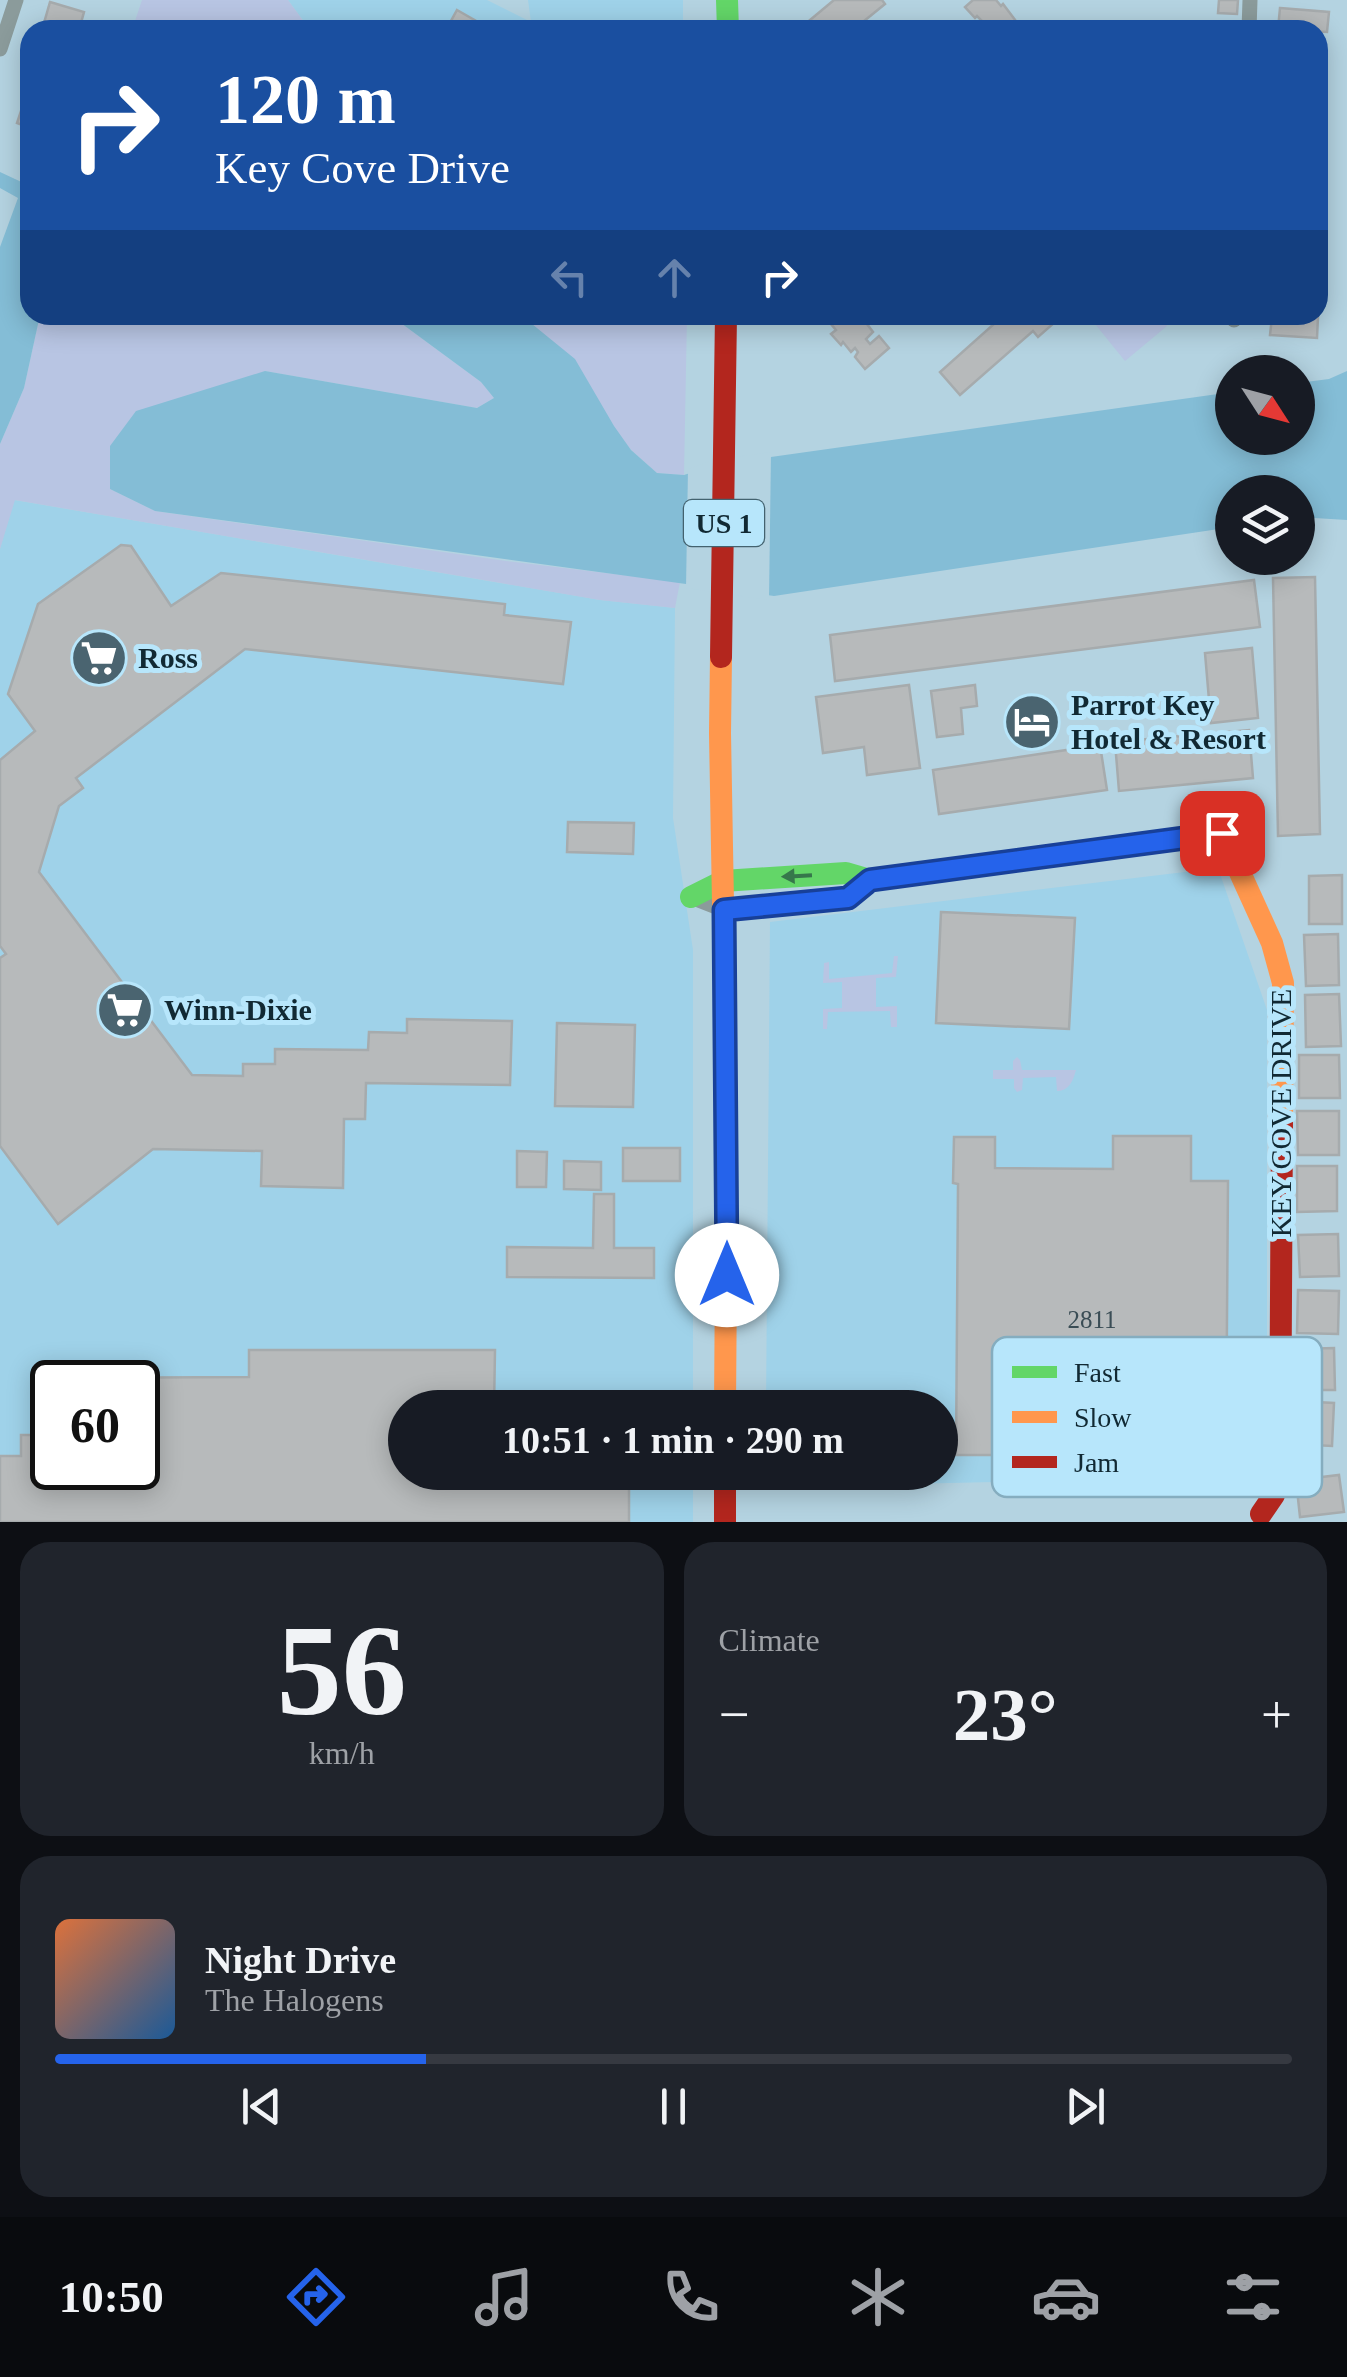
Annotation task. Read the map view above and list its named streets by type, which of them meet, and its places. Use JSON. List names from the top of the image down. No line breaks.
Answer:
{"streets":{"street":["US 1","KEY COVE DRIVE"]},"crossings":[["US 1","KEY COVE DRIVE"]],"places":{"supermarket":["Ross","Winn-Dixie"],"hotel":["Parrot Key Hotel & Resort"]},"house_numbers":["2811"],"legend":["Fast","Slow","Jam"],"north":"bottom right","page":{"turn":["120 m","Key Cove Drive"],"limit":"60","trip":"10:51 · 1 min · 290 m","tile":[["56","km/h"],"Climate"],"heat":["−","23°","+"],"song":["Night Drive","The Halogens"],"tabs":"10:50"}}
